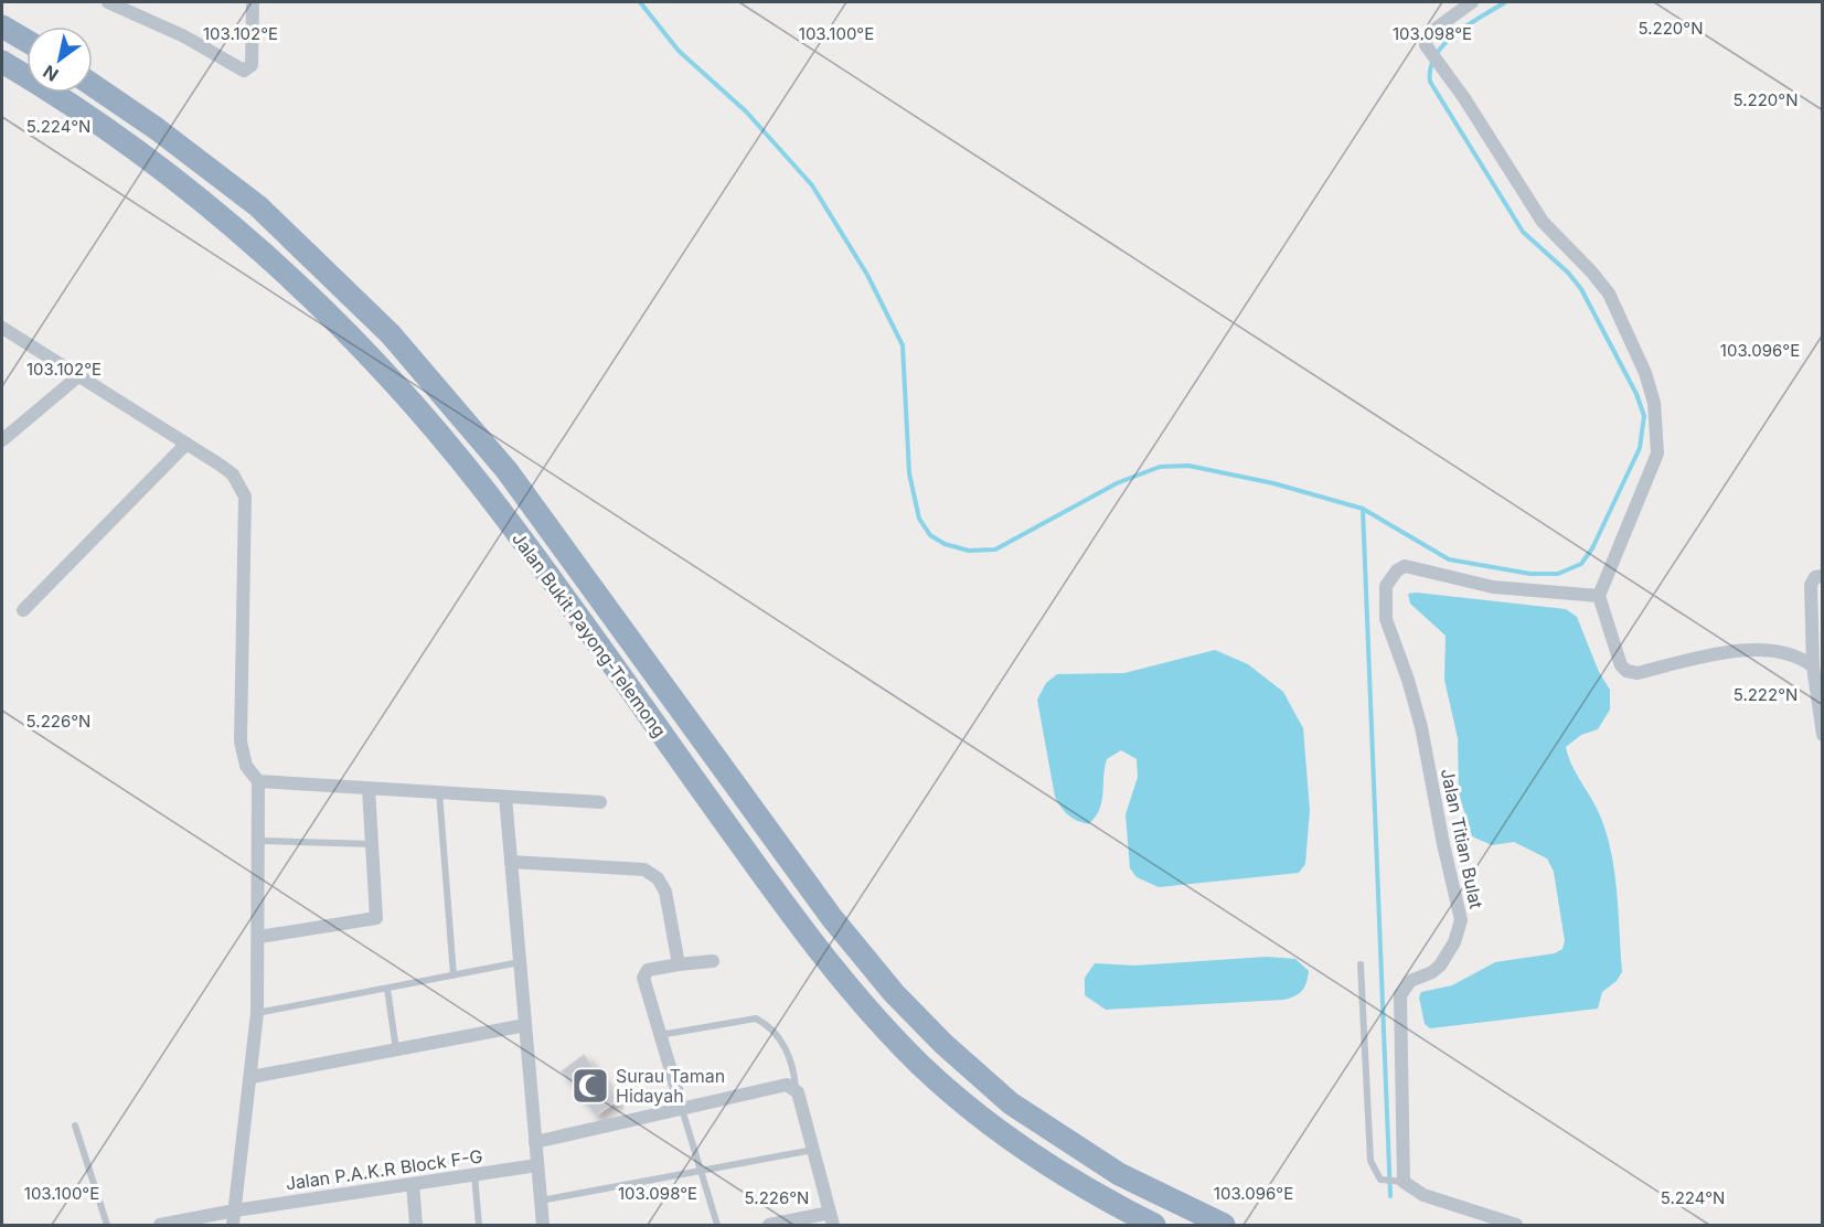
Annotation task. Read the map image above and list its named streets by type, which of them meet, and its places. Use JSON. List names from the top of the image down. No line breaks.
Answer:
{"streets":{"highway":["Jalan Bukit Payong-Telemong"],"street":["Jalan Titian Bulat","Jalan P.A.K.R Block F-G"]},"places":{"mosque":["Surau Taman Hidayah"]},"north":"bottom left","coordinates":["5.220°N","103.102°E","103.100°E","103.098°E","5.224°N","103.096°E","5.222°N","5.226°N"]}
